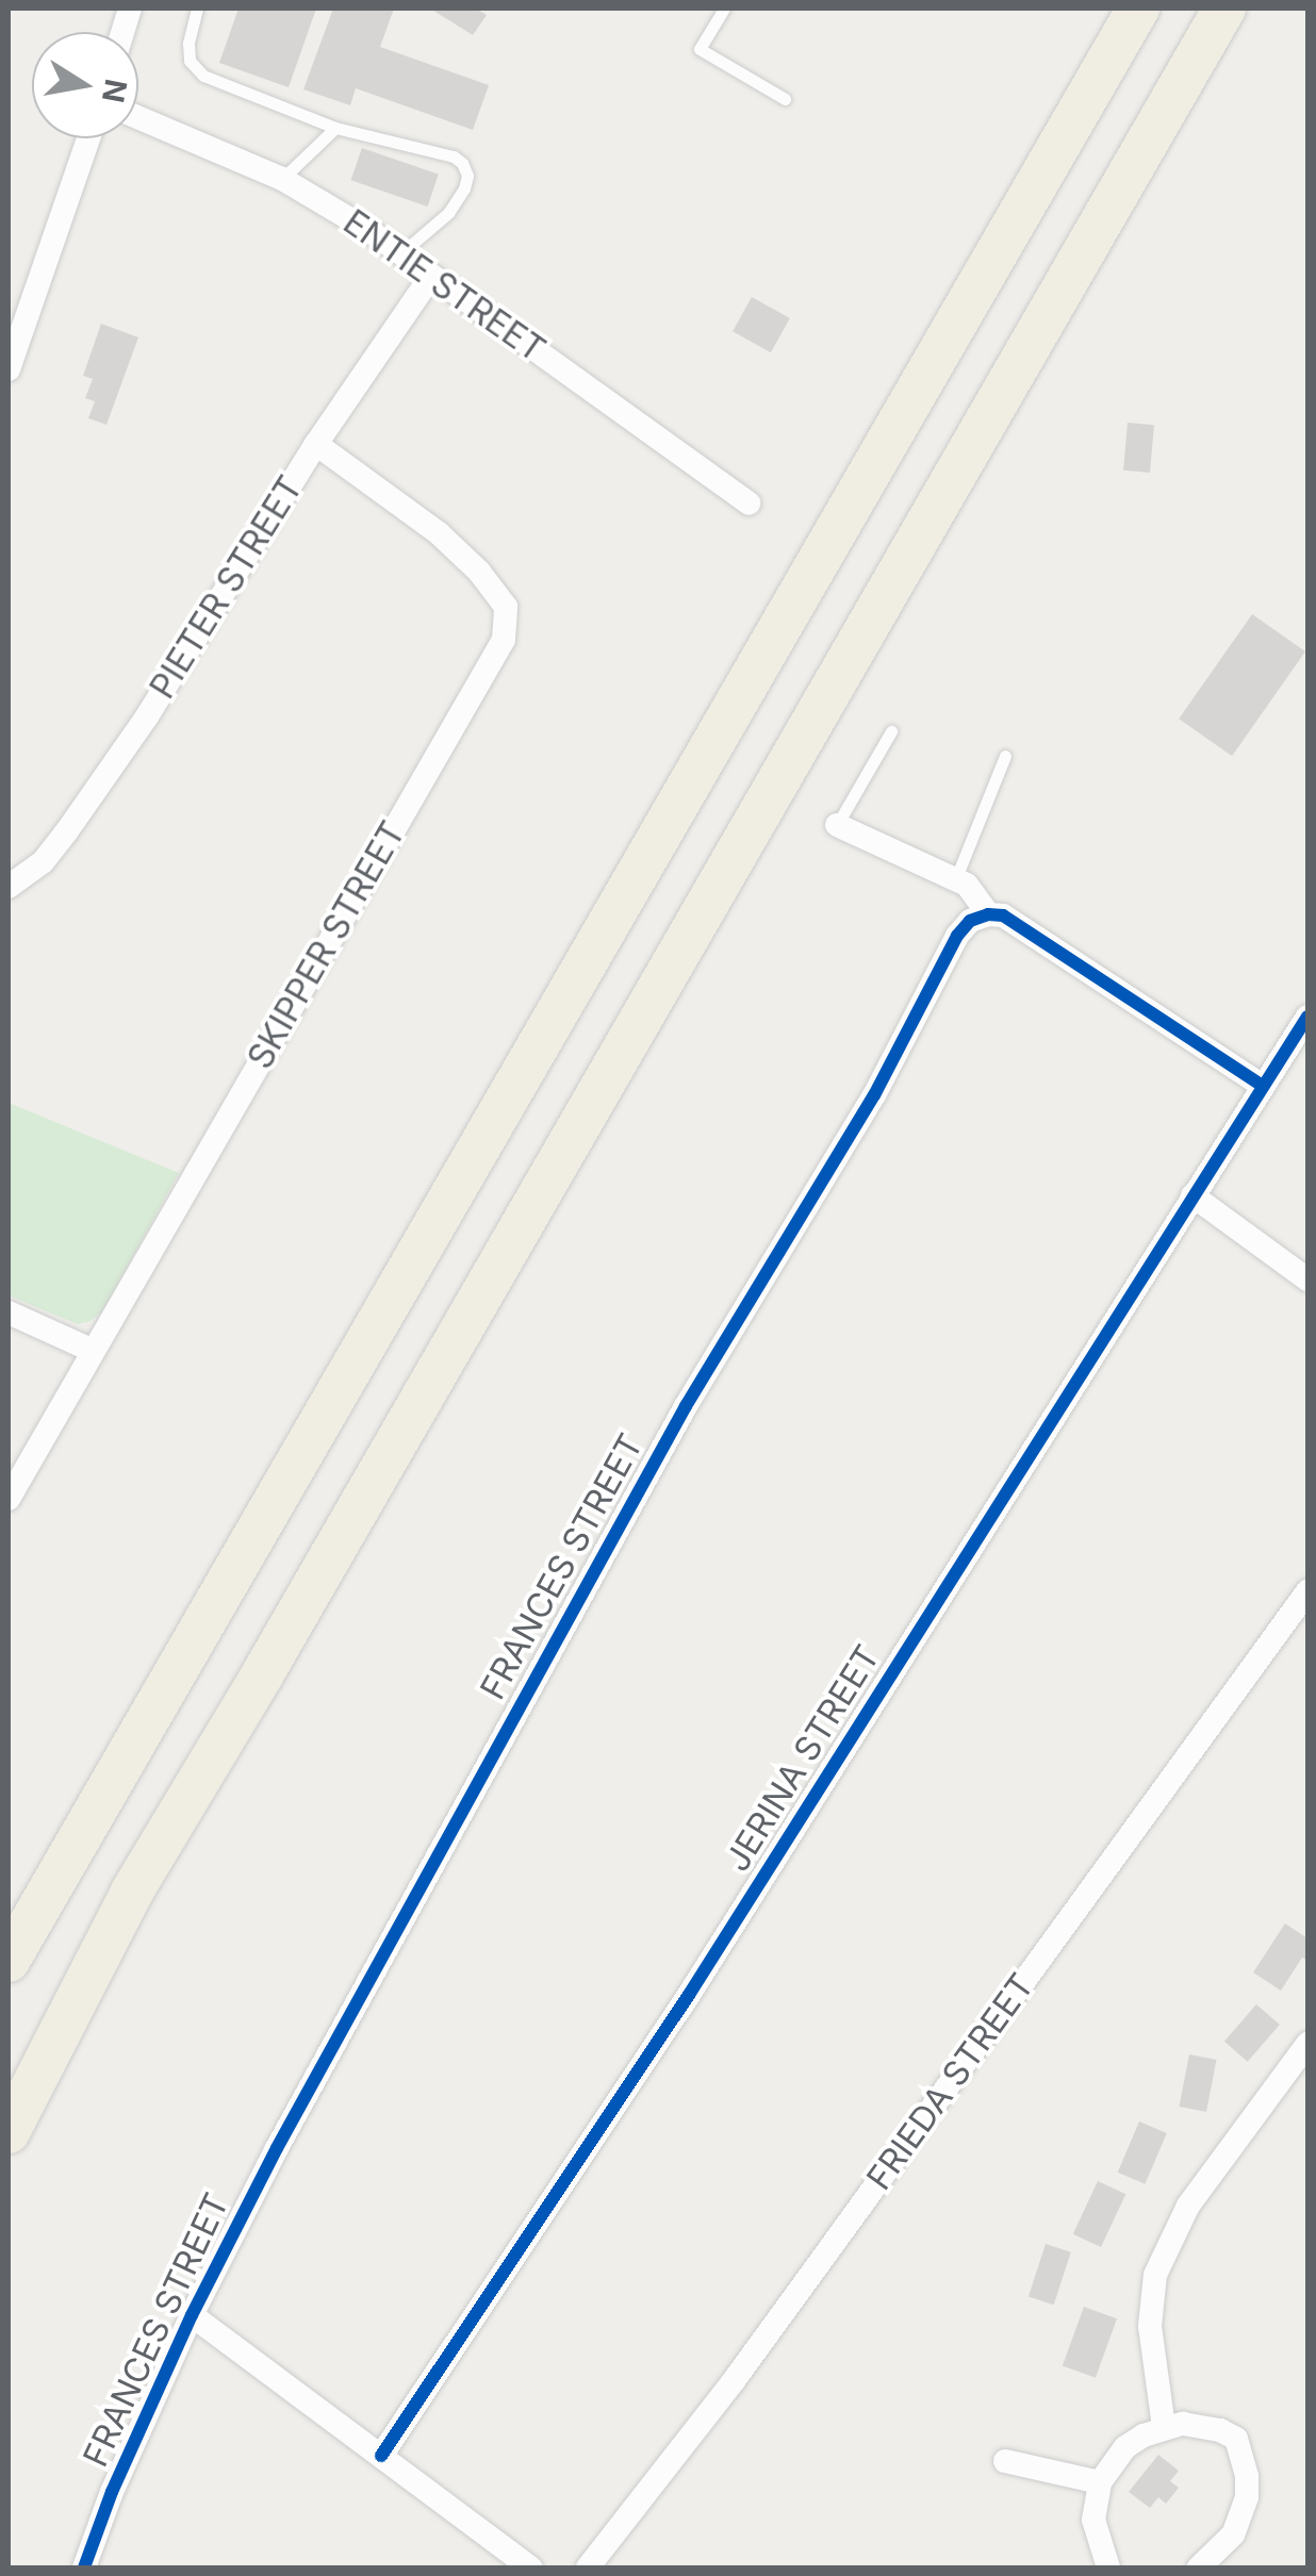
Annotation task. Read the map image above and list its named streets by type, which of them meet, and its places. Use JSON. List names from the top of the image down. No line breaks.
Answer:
{"streets":{"street":["ENTIE STREET","PIETER STREET","SKIPPER STREET","FRANCES STREET","JERINA STREET","FRIEDA STREET"]},"crossings":[["ENTIE STREET","PIETER STREET"],["PIETER STREET","SKIPPER STREET"]],"north":"right"}
